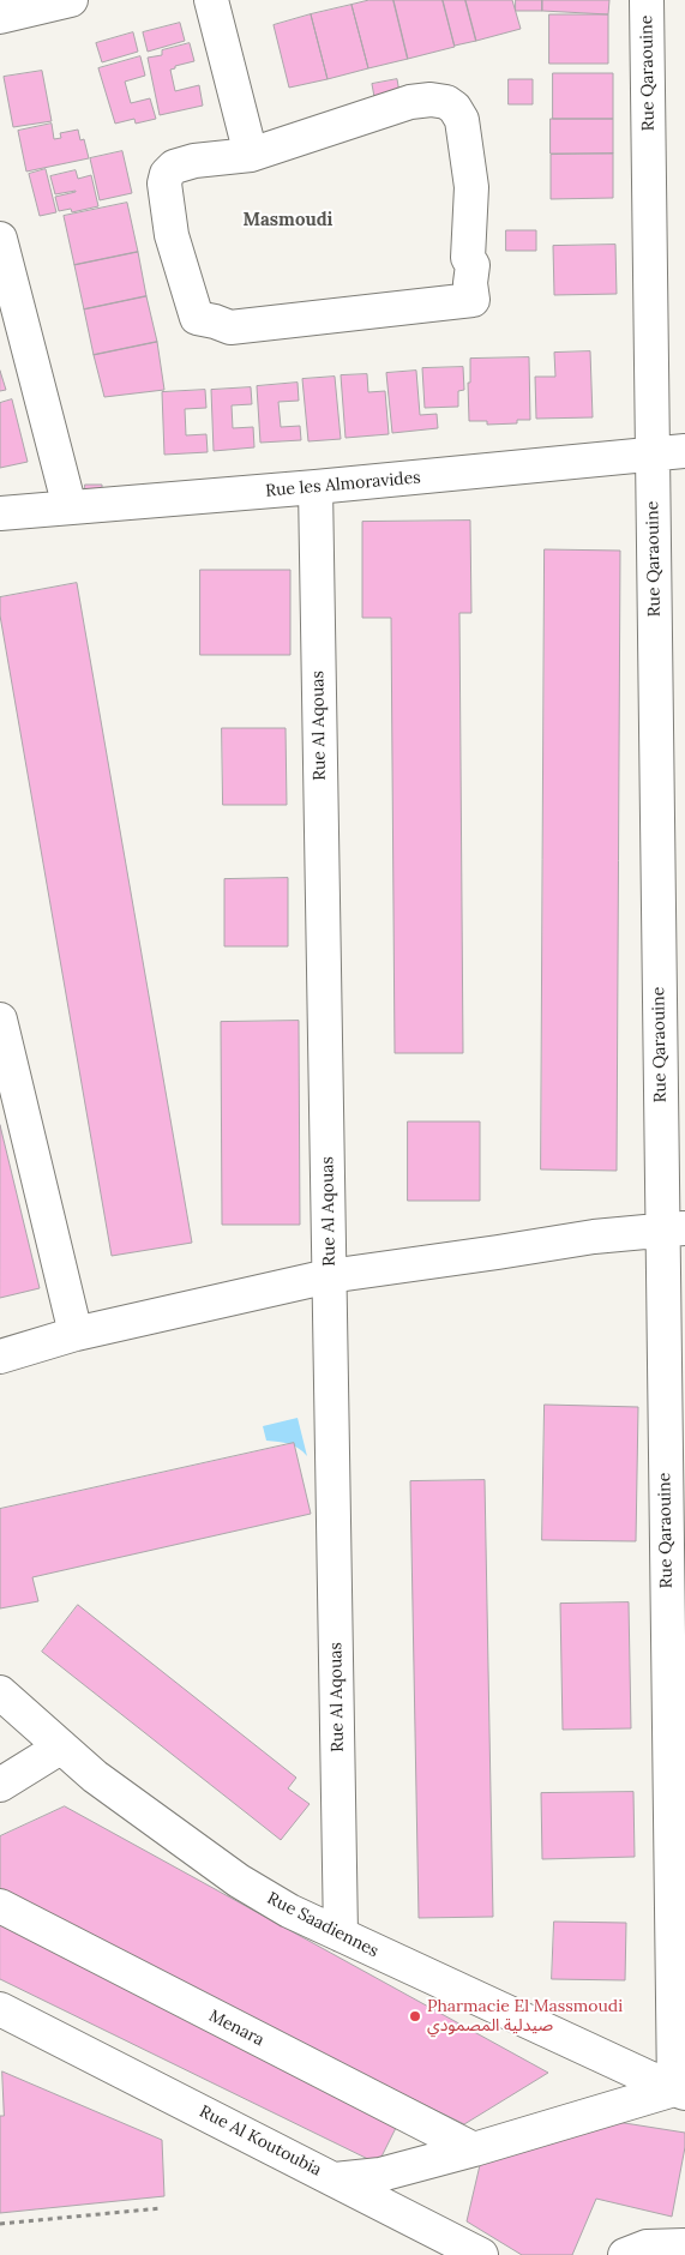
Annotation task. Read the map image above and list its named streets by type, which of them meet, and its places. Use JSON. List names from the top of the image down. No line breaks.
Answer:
{"streets":{"street":["Rue Qaraouine","Rue les Almoravides","Rue Al Aqouas","Rue Saadiennes","Menara","Rue Al Koutoubia"]},"crossings":[["Rue Qaraouine","Rue les Almoravides"],["Rue Qaraouine","Rue Saadiennes"],["Rue Qaraouine","Rue Al Koutoubia"],["Rue les Almoravides","Rue Al Aqouas"],["Rue Al Aqouas","Rue Saadiennes"],["Rue Saadiennes","Rue Al Koutoubia"],["Menara","Rue Al Koutoubia"]],"districts":["Masmoudi"],"places":["Pharmacie El Massmoudi صيدلية المصمودي"]}
